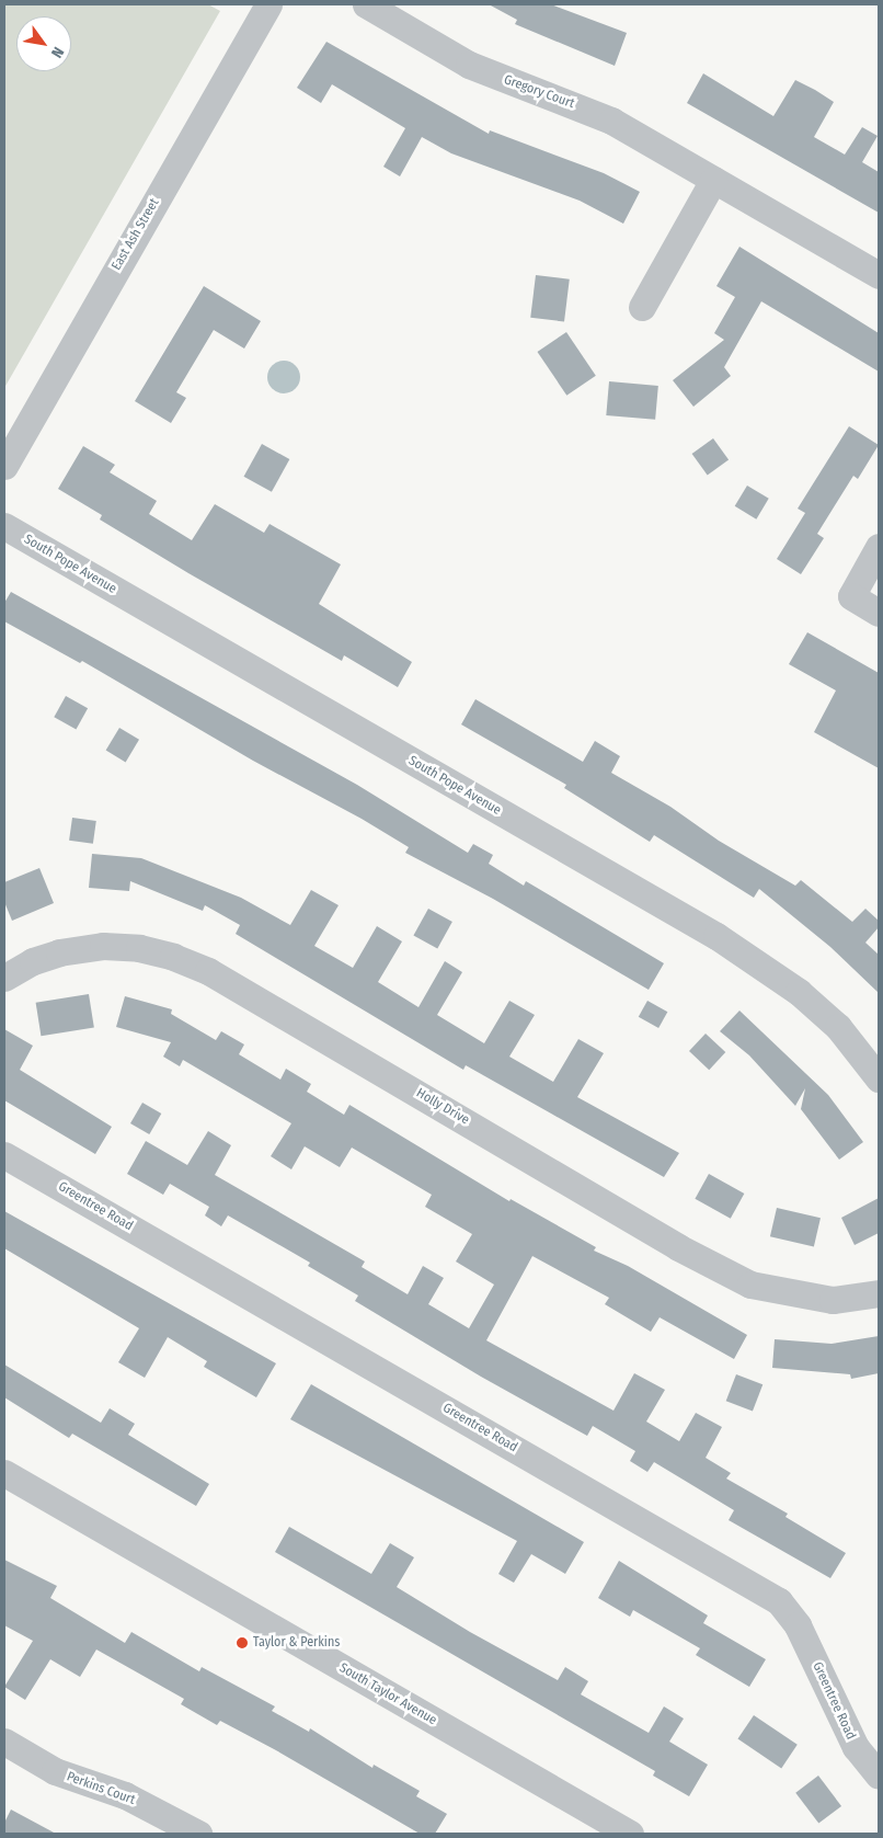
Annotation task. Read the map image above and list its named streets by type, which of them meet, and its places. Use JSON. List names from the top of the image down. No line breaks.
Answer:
{"streets":{"street":["Gregory Court","East Ash Street","South Pope Avenue","Holly Drive","Greentree Road","South Taylor Avenue","Perkins Court"]},"places":["Taylor & Perkins"],"north":"bottom right"}
